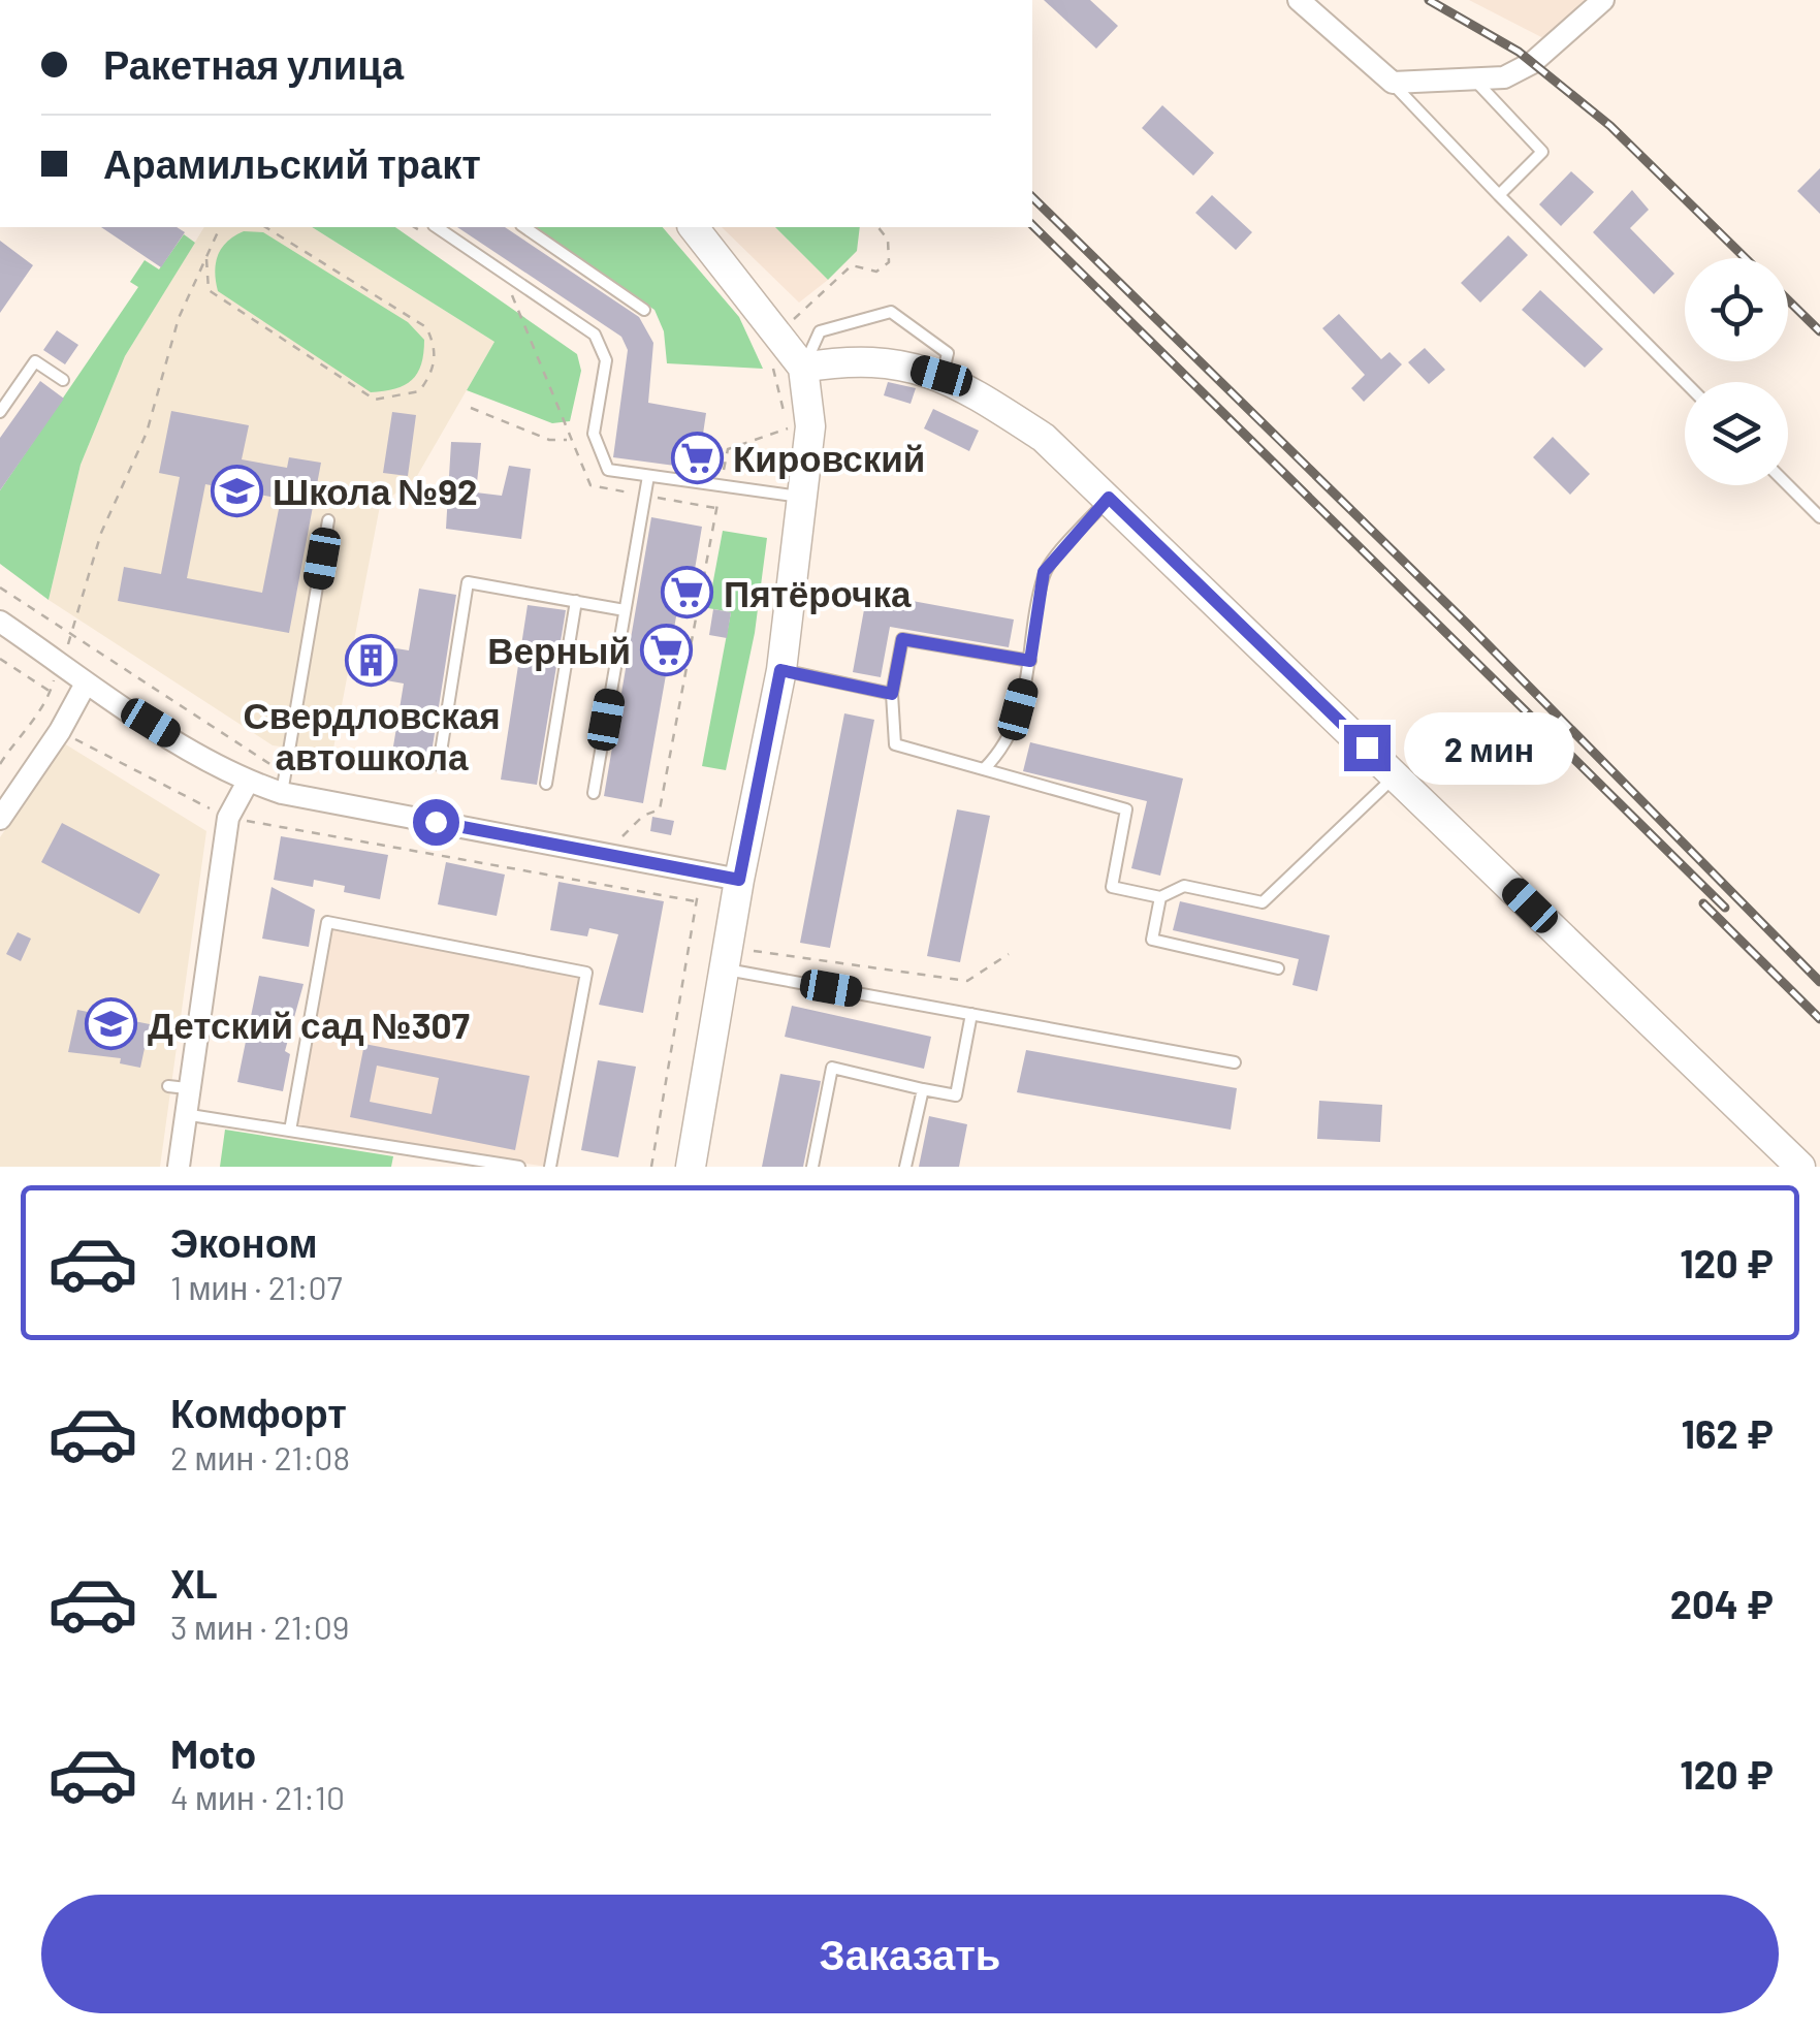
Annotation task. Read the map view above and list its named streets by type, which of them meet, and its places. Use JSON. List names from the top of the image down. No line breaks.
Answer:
{"places":{"supermarket":["Кировский","Пятёрочка","Верный"],"school or university":["Школа №92","Детский сад №307"],"building":["Свердловская автошкола"]},"page":{"banner":["Ракетная улица","Арамильский тракт"],"bubble":"2 мин","list":[{"name":"Эконом","note":"1 мин · 21:07","value":"120 ₽"},{"name":"Комфорт","note":"2 мин · 21:08","value":"162 ₽"},{"name":"XL","note":"3 мин · 21:09","value":"204 ₽"},{"name":"Moto","note":"4 мин · 21:10","value":"120 ₽"}],"buttons":"Заказать"}}
